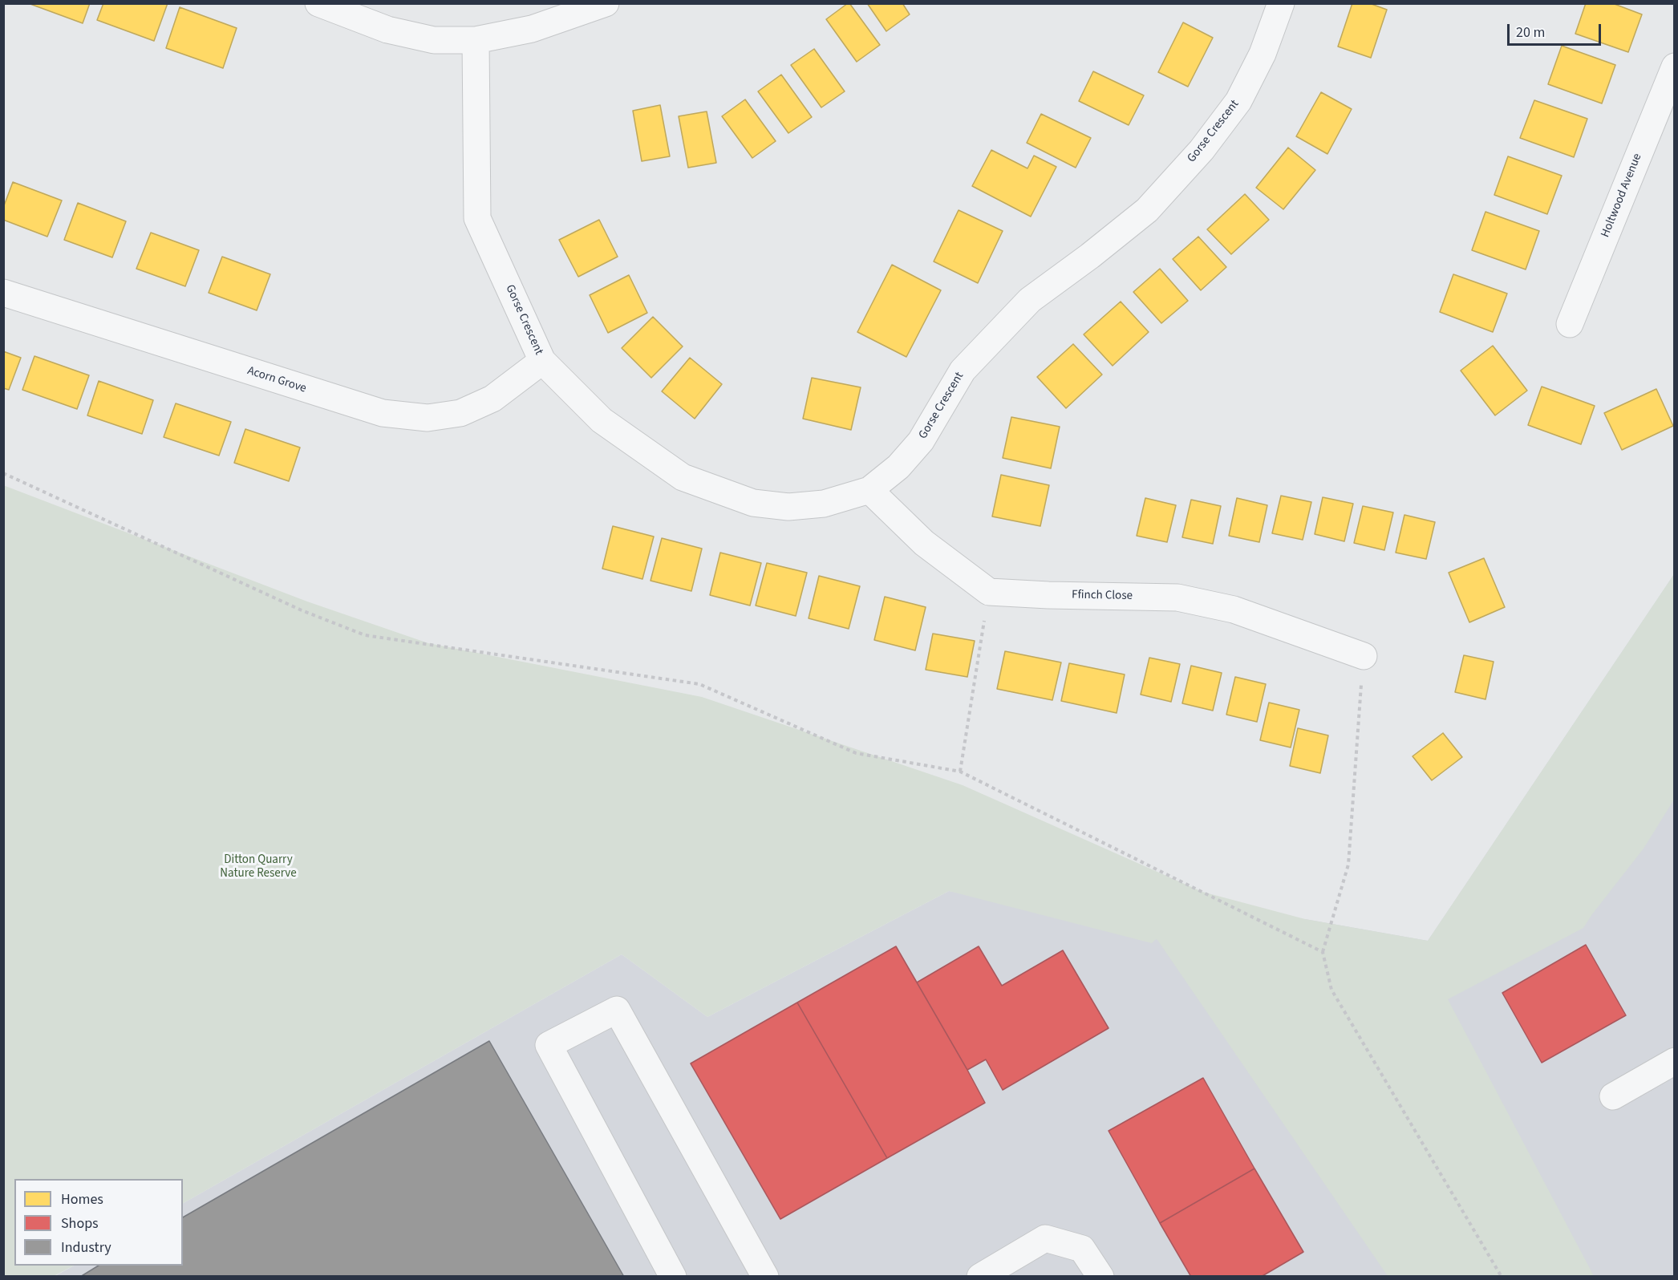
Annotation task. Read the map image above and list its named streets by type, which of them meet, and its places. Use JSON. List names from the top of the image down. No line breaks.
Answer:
{"streets":{"street":["Gorse Crescent","Holtwood Avenue","Acorn Grove","Ffinch Close"]},"crossings":[["Gorse Crescent","Acorn Grove"]],"parks":["Ditton Quarry Nature Reserve"],"legend":["Homes","Shops","Industry"],"scale_bar":"20 m"}
